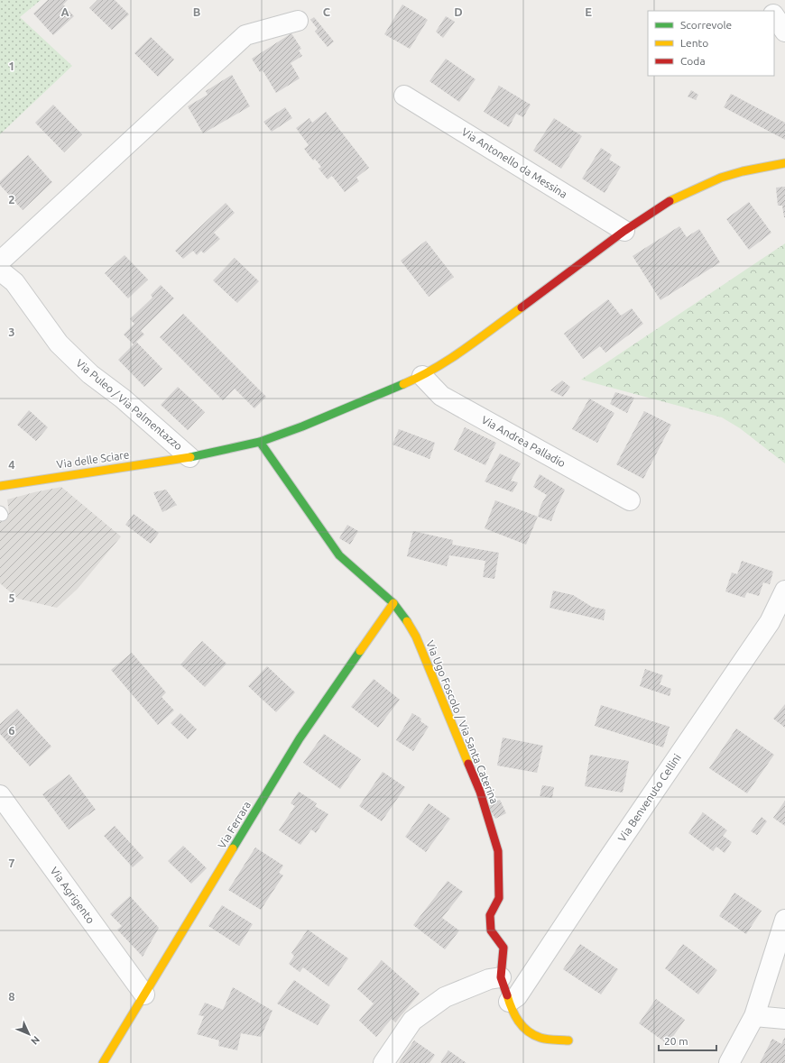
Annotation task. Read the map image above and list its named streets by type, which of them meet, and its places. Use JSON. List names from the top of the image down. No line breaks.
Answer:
{"streets":{"street":["Via Antonello da Messina","Via Puleo / Via Palmentazzo","Via Andrea Palladio","Via delle Sciare","Via Ugo Foscolo / Via Santa Caterina","Via Benvenuto Cellini","Via Ferrara","Via Agrigento"]},"crossings":[["Via Antonello da Messina","Via delle Sciare"],["Via Puleo / Via Palmentazzo","Via delle Sciare"],["Via Andrea Palladio","Via delle Sciare"],["Via delle Sciare","Via Ugo Foscolo / Via Santa Caterina"],["Via Ugo Foscolo / Via Santa Caterina","Via Benvenuto Cellini"],["Via Ugo Foscolo / Via Santa Caterina","Via Ferrara"],["Via Ferrara","Via Agrigento"]],"legend":["Scorrevole","Lento","Coda"],"scale_bar":"20 m","north":"bottom right","grid":{"columns":["A","B","C","D","E"],"rows":["1","2","3","4","5","6","7","8"]}}
